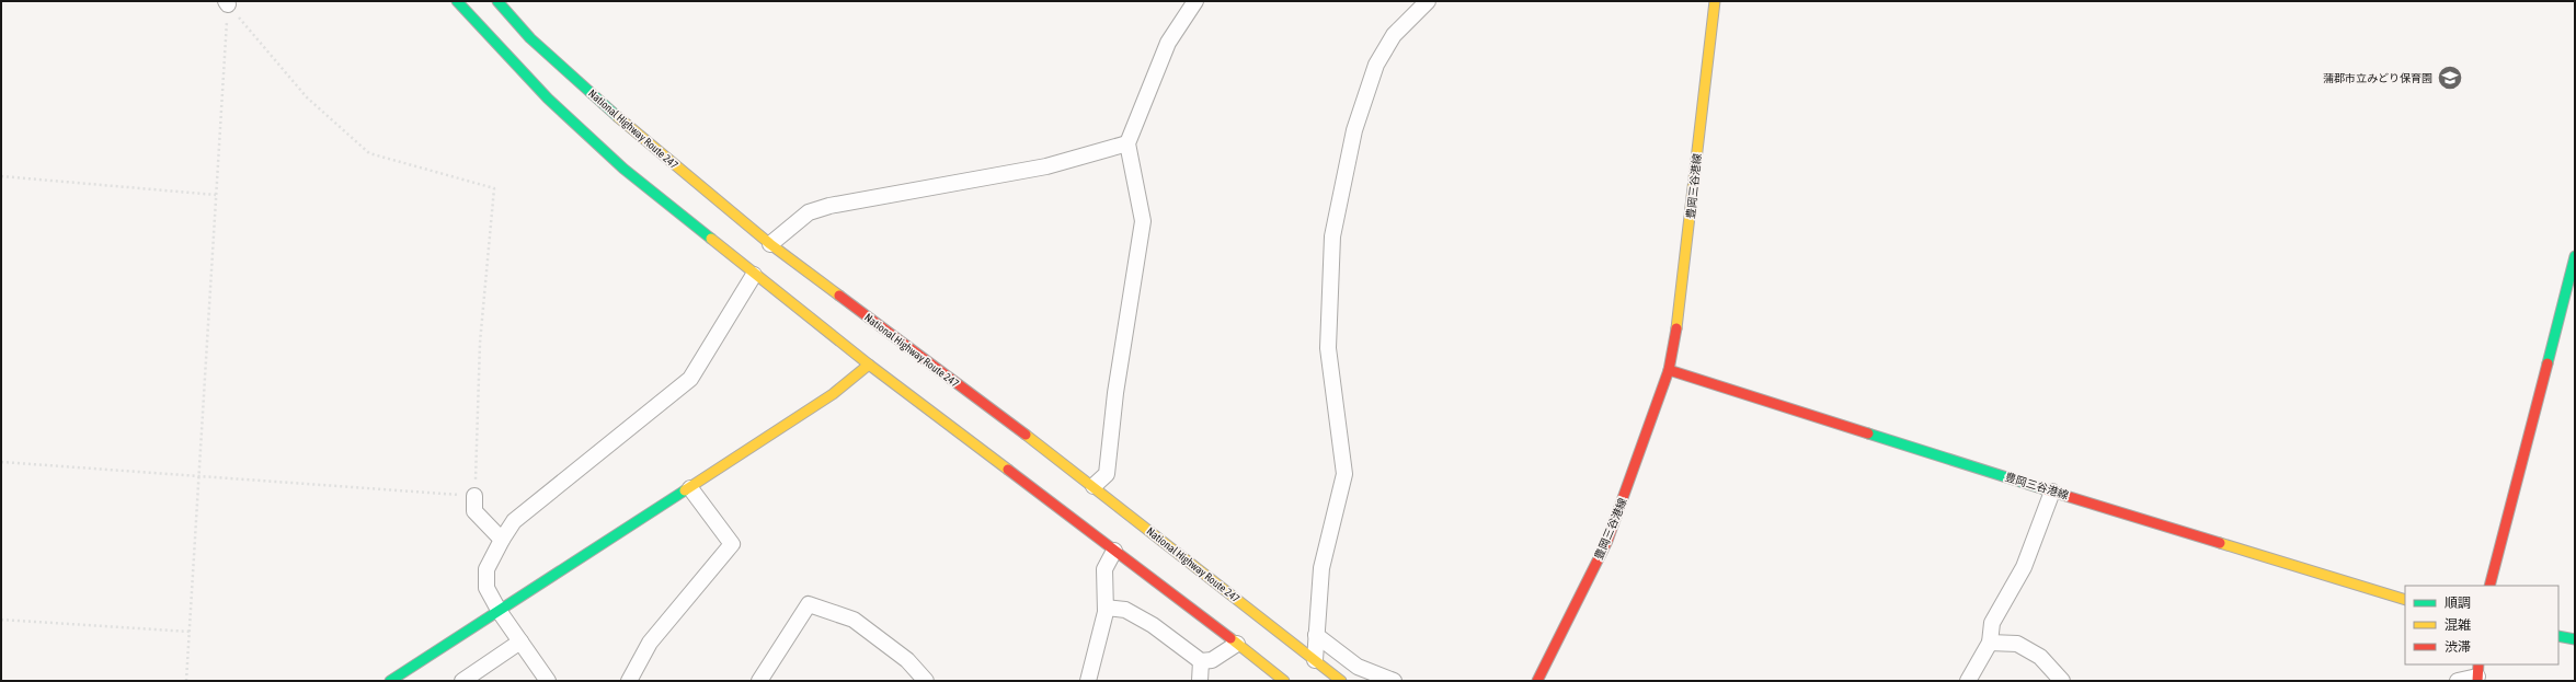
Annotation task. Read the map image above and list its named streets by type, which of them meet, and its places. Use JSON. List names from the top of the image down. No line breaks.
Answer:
{"streets":{"main road":["National Highway Route 247","豊岡三谷港線"]},"places":{"school or university":["蒲郡市立みどり保育園"]},"legend":["順調","混雑","渋滞"]}
